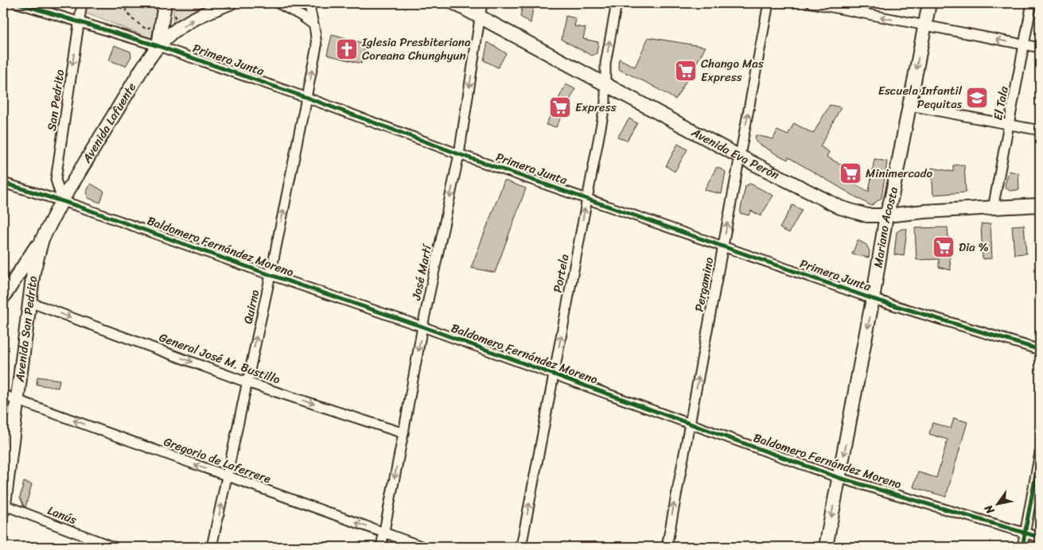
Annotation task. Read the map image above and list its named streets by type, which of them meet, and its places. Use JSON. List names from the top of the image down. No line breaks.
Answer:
{"streets":{"main road":["Avenida Lafuente","Avenida Eva Perón","Mariano Acosta","Avenida San Pedrito"],"street":["Primera Junta","San Pedrito","El Tala","Baldomero Fernández Moreno","José Martí","Portela","Pergamino","Quirno","General José M. Bustillo","Gregorio de Laferrere","Lanús"]},"crossings":[["Primera Junta","San Pedrito"],["Primera Junta","Avenida Lafuente"],["Primera Junta","Mariano Acosta"],["Primera Junta","José Martí"],["Primera Junta","Portela"],["Primera Junta","Pergamino"],["Primera Junta","Quirno"],["San Pedrito","Avenida Lafuente"],["San Pedrito","Baldomero Fernández Moreno"],["San Pedrito","Avenida San Pedrito"],["El Tala","Avenida Eva Perón"],["Avenida Lafuente","Baldomero Fernández Moreno"],["Avenida Lafuente","Avenida San Pedrito"],["Avenida Eva Perón","Mariano Acosta"],["Avenida Eva Perón","José Martí"],["Avenida Eva Perón","Portela"],["Avenida Eva Perón","Pergamino"],["Mariano Acosta","Baldomero Fernández Moreno"],["Baldomero Fernández Moreno","José Martí"],["Baldomero Fernández Moreno","Portela"],["Baldomero Fernández Moreno","Pergamino"],["Baldomero Fernández Moreno","Quirno"],["Baldomero Fernández Moreno","Avenida San Pedrito"],["José Martí","General José M. Bustillo"],["José Martí","Gregorio de Laferrere"],["Quirno","General José M. Bustillo"],["Quirno","Gregorio de Laferrere"],["Avenida San Pedrito","General José M. Bustillo"],["Avenida San Pedrito","Gregorio de Laferrere"],["Avenida San Pedrito","Lanús"]],"one_way":["San Pedrito","Mariano Acosta","José Martí","Portela","Pergamino","Quirno","General José M. Bustillo","Gregorio de Laferrere"],"places":{"church":["Iglesia Presbiteriana Coreana Chunghyun"],"supermarket":["Chango Mas Express","Express","Minimercado","Dia %"],"school or university":["Escuela Infantil Pequitas"]},"north":"bottom left"}
